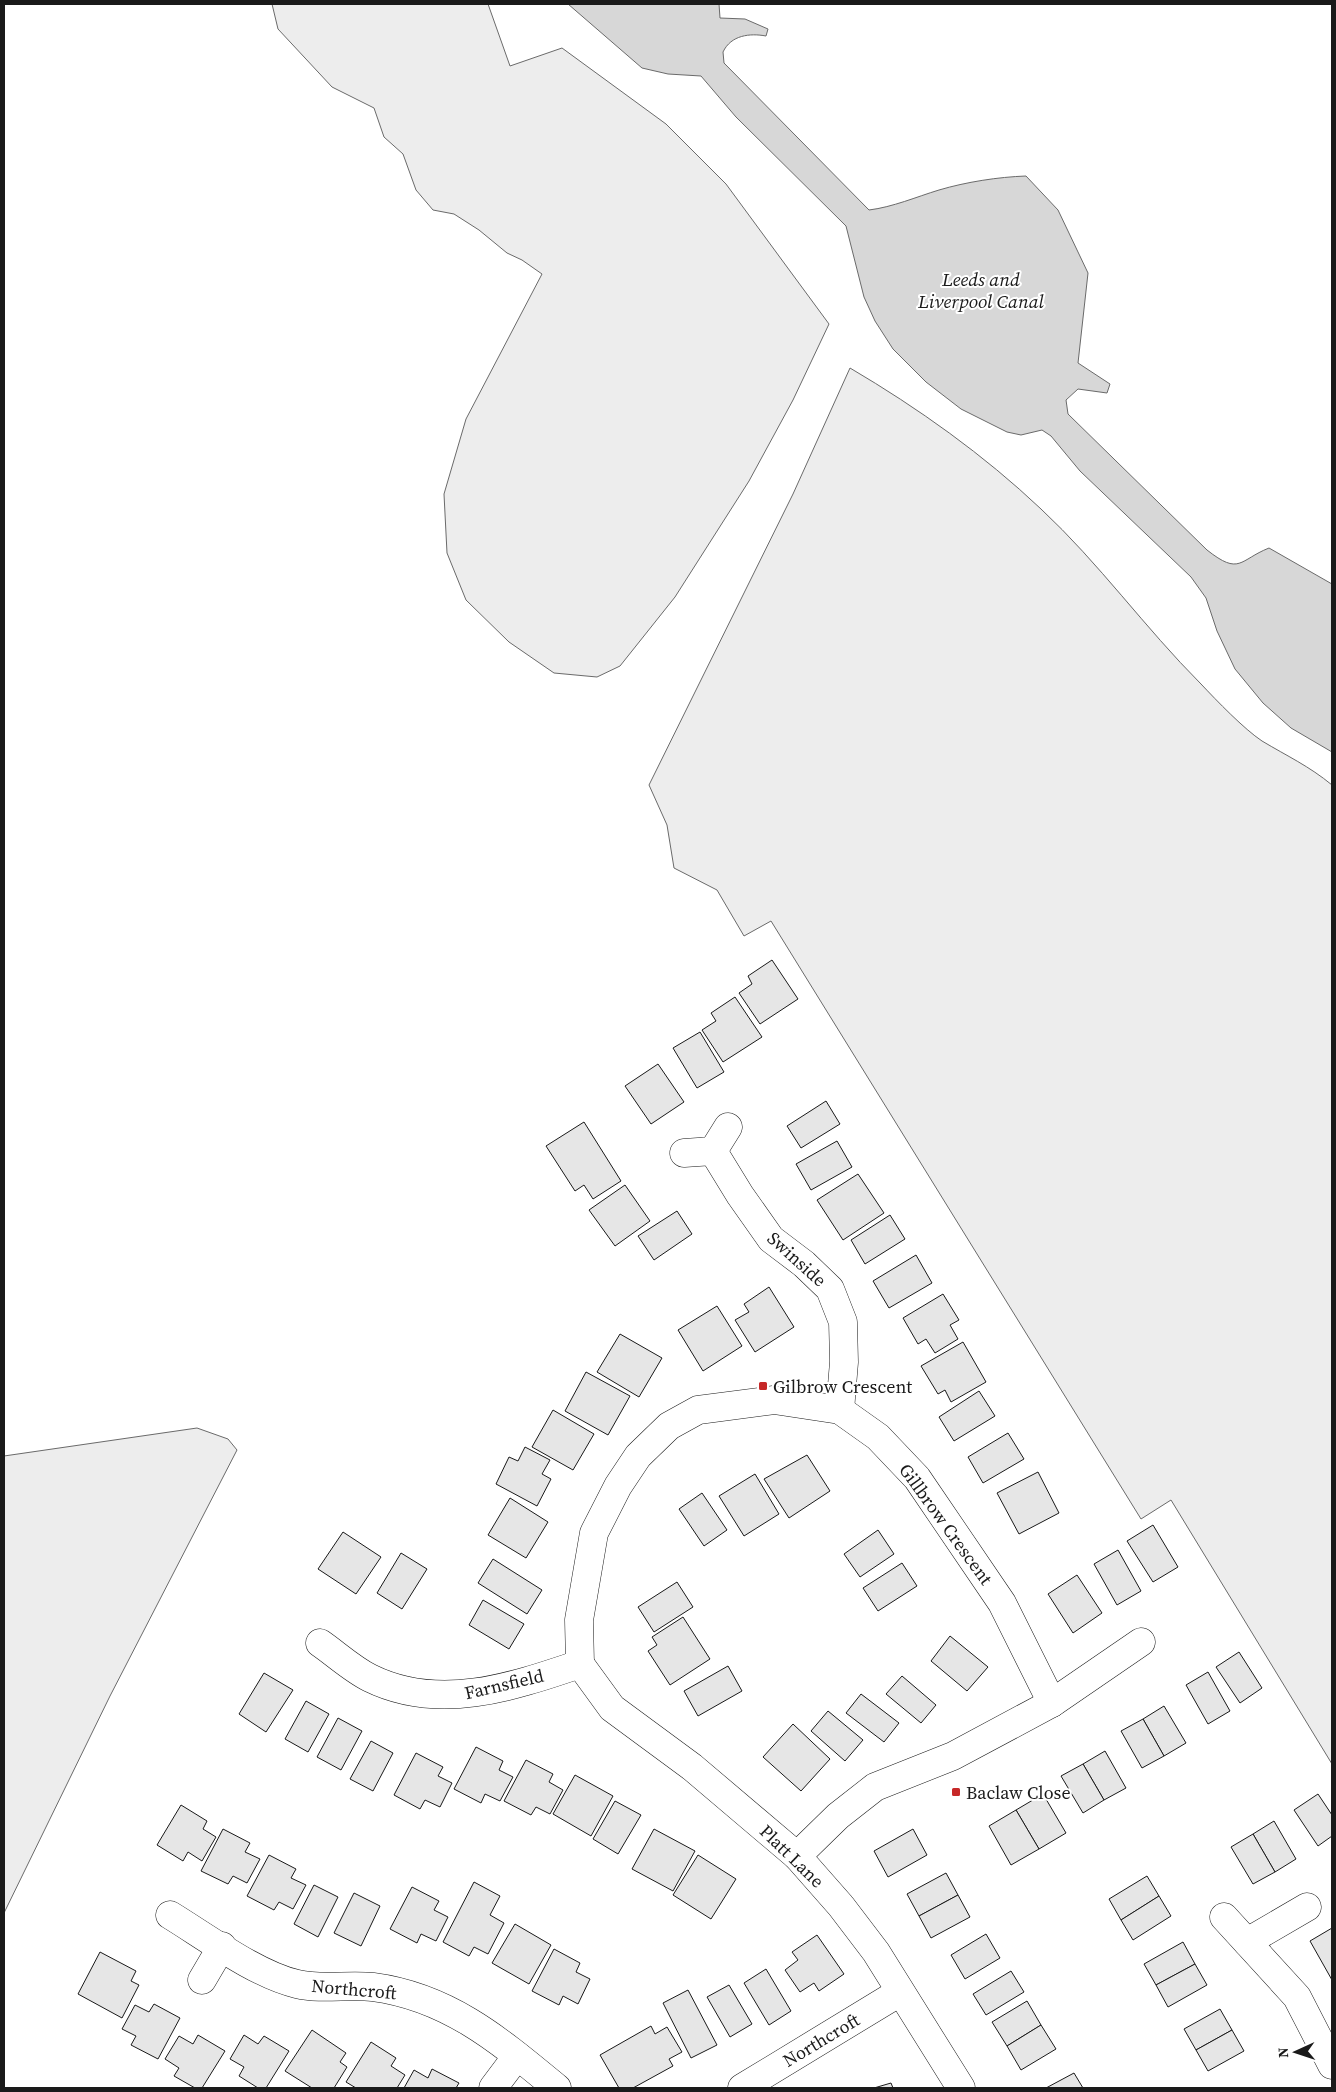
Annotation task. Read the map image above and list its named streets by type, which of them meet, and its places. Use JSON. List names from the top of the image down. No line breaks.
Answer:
{"streets":{"street":["Swinside","Gillbrow Crescent","Farnsfield","Platt Lane","Northcroft"]},"crossings":[["Swinside","Gillbrow Crescent"],["Gillbrow Crescent","Farnsfield"],["Gillbrow Crescent","Platt Lane"],["Farnsfield","Platt Lane"],["Platt Lane","Northcroft"]],"water":["Leeds and Liverpool Canal"],"places":{"transit":["Gilbrow Crescent","Baclaw Close"]},"north":"left"}
